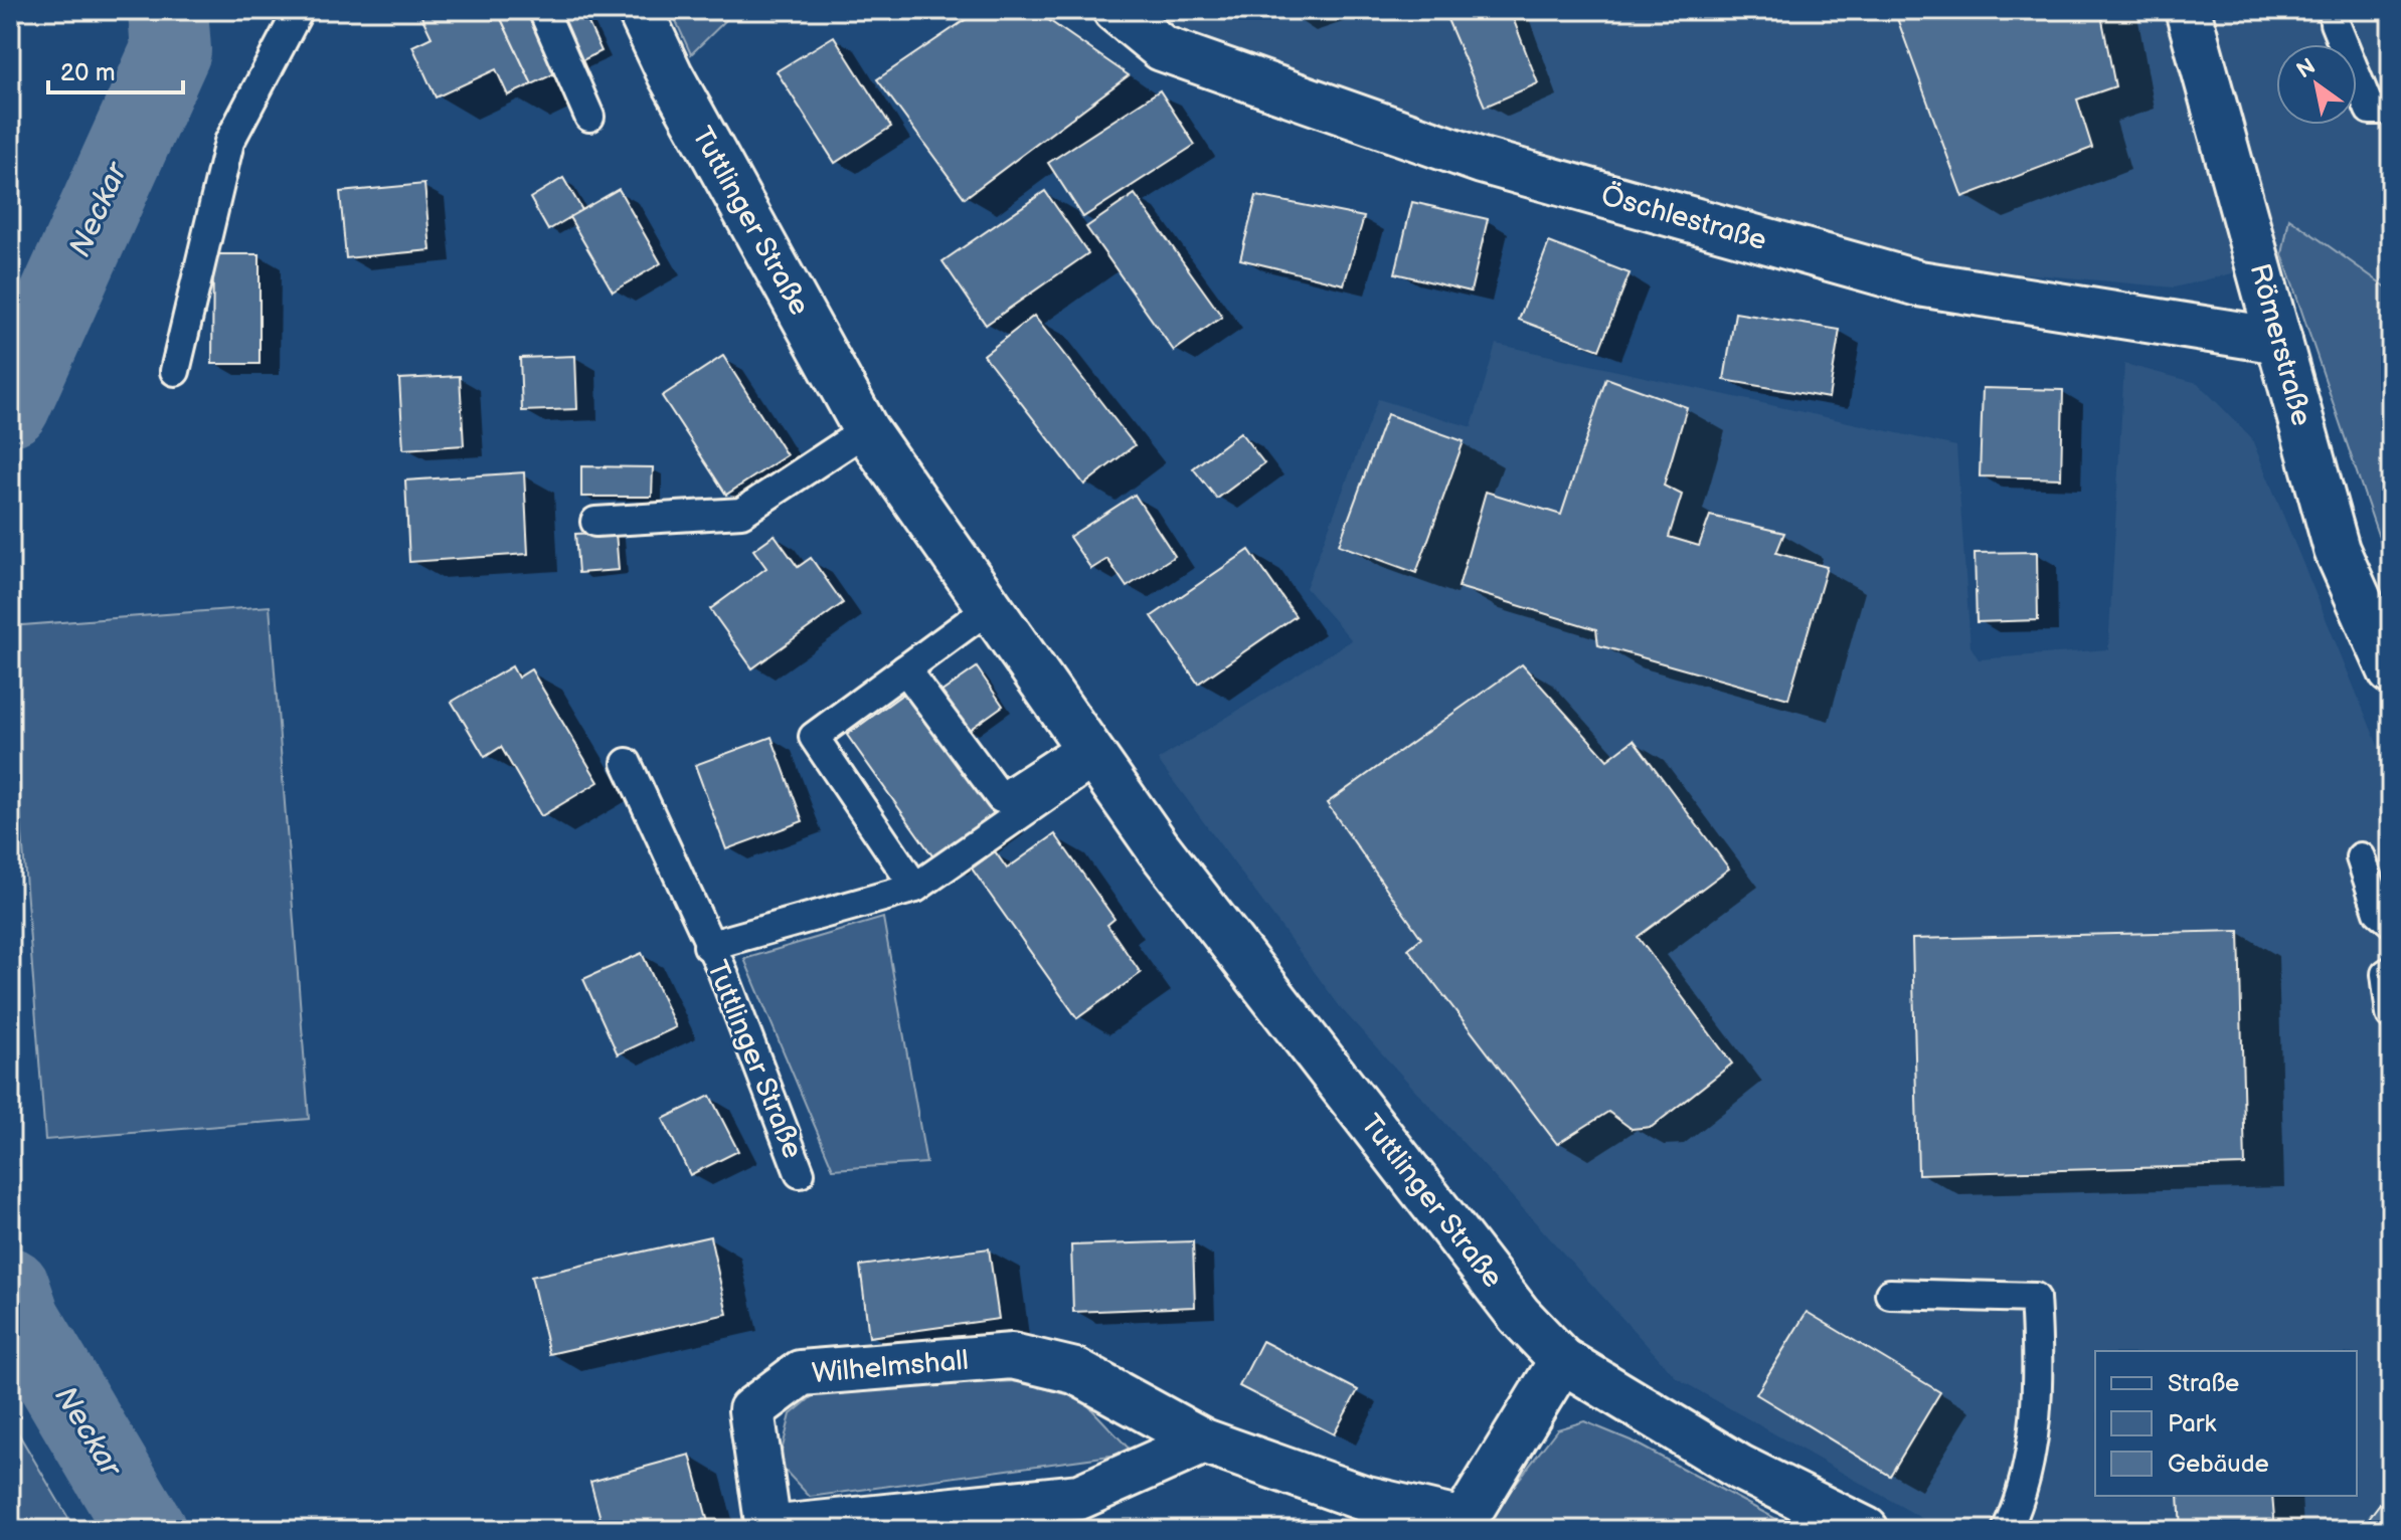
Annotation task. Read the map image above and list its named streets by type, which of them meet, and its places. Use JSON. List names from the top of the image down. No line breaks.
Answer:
{"streets":{"street":["Öschlestraße","Tuttlinger Straße","Römerstraße","Wilhelmshall"]},"crossings":[["Öschlestraße","Römerstraße"],["Tuttlinger Straße","Wilhelmshall"]],"water":["Neckar"],"legend":["Straße","Park","Gebäude"],"scale_bar":"20 m","north":"top left"}
